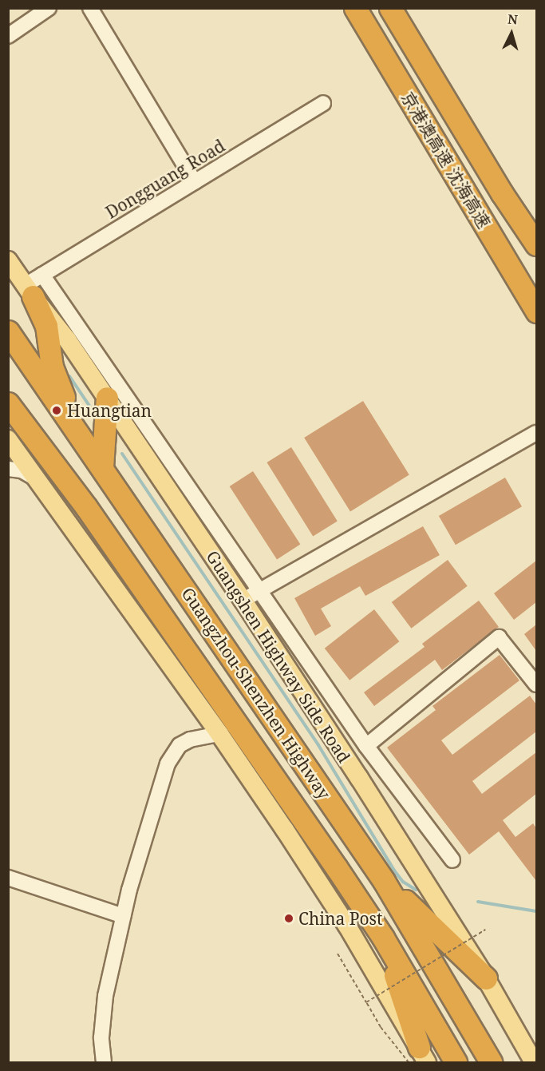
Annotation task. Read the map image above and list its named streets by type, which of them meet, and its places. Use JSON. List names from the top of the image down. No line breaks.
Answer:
{"streets":{"highway":["京港澳高速 沈海高速","Guangzhou-Shenzhen Highway"],"main road":["Guangshen Highway Side Road"],"street":["Dongguang Road"]},"crossings":[["Dongguang Road","Guangshen Highway Side Road"]],"places":["Huangtian","China Post"],"north":"top"}
